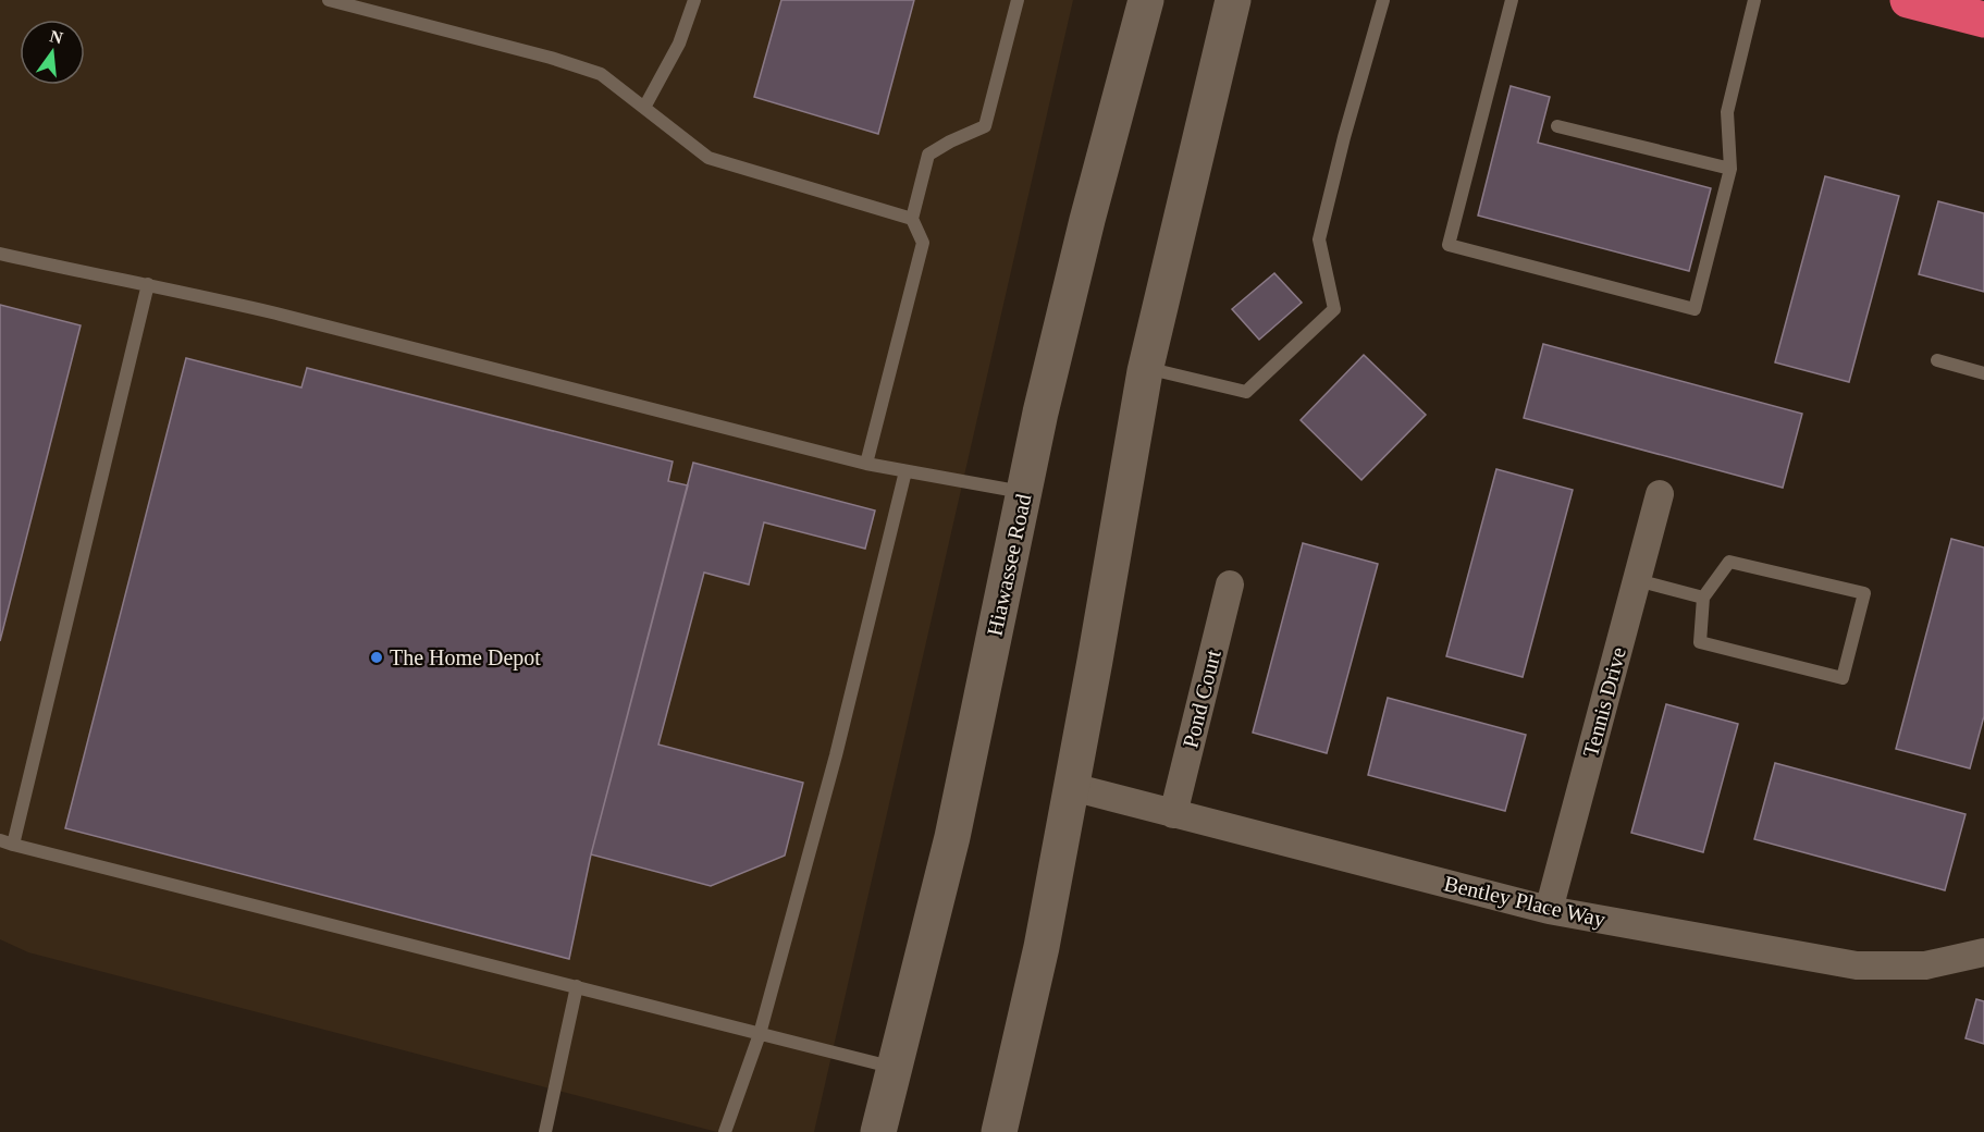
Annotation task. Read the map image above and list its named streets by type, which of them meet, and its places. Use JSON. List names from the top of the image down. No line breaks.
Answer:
{"streets":{"main road":["Hiawassee Road"],"street":["Pond Court","Tennis Drive","Bentley Place Way"]},"crossings":[["Pond Court","Bentley Place Way"],["Tennis Drive","Bentley Place Way"]],"places":["The Home Depot"],"north":"top"}
